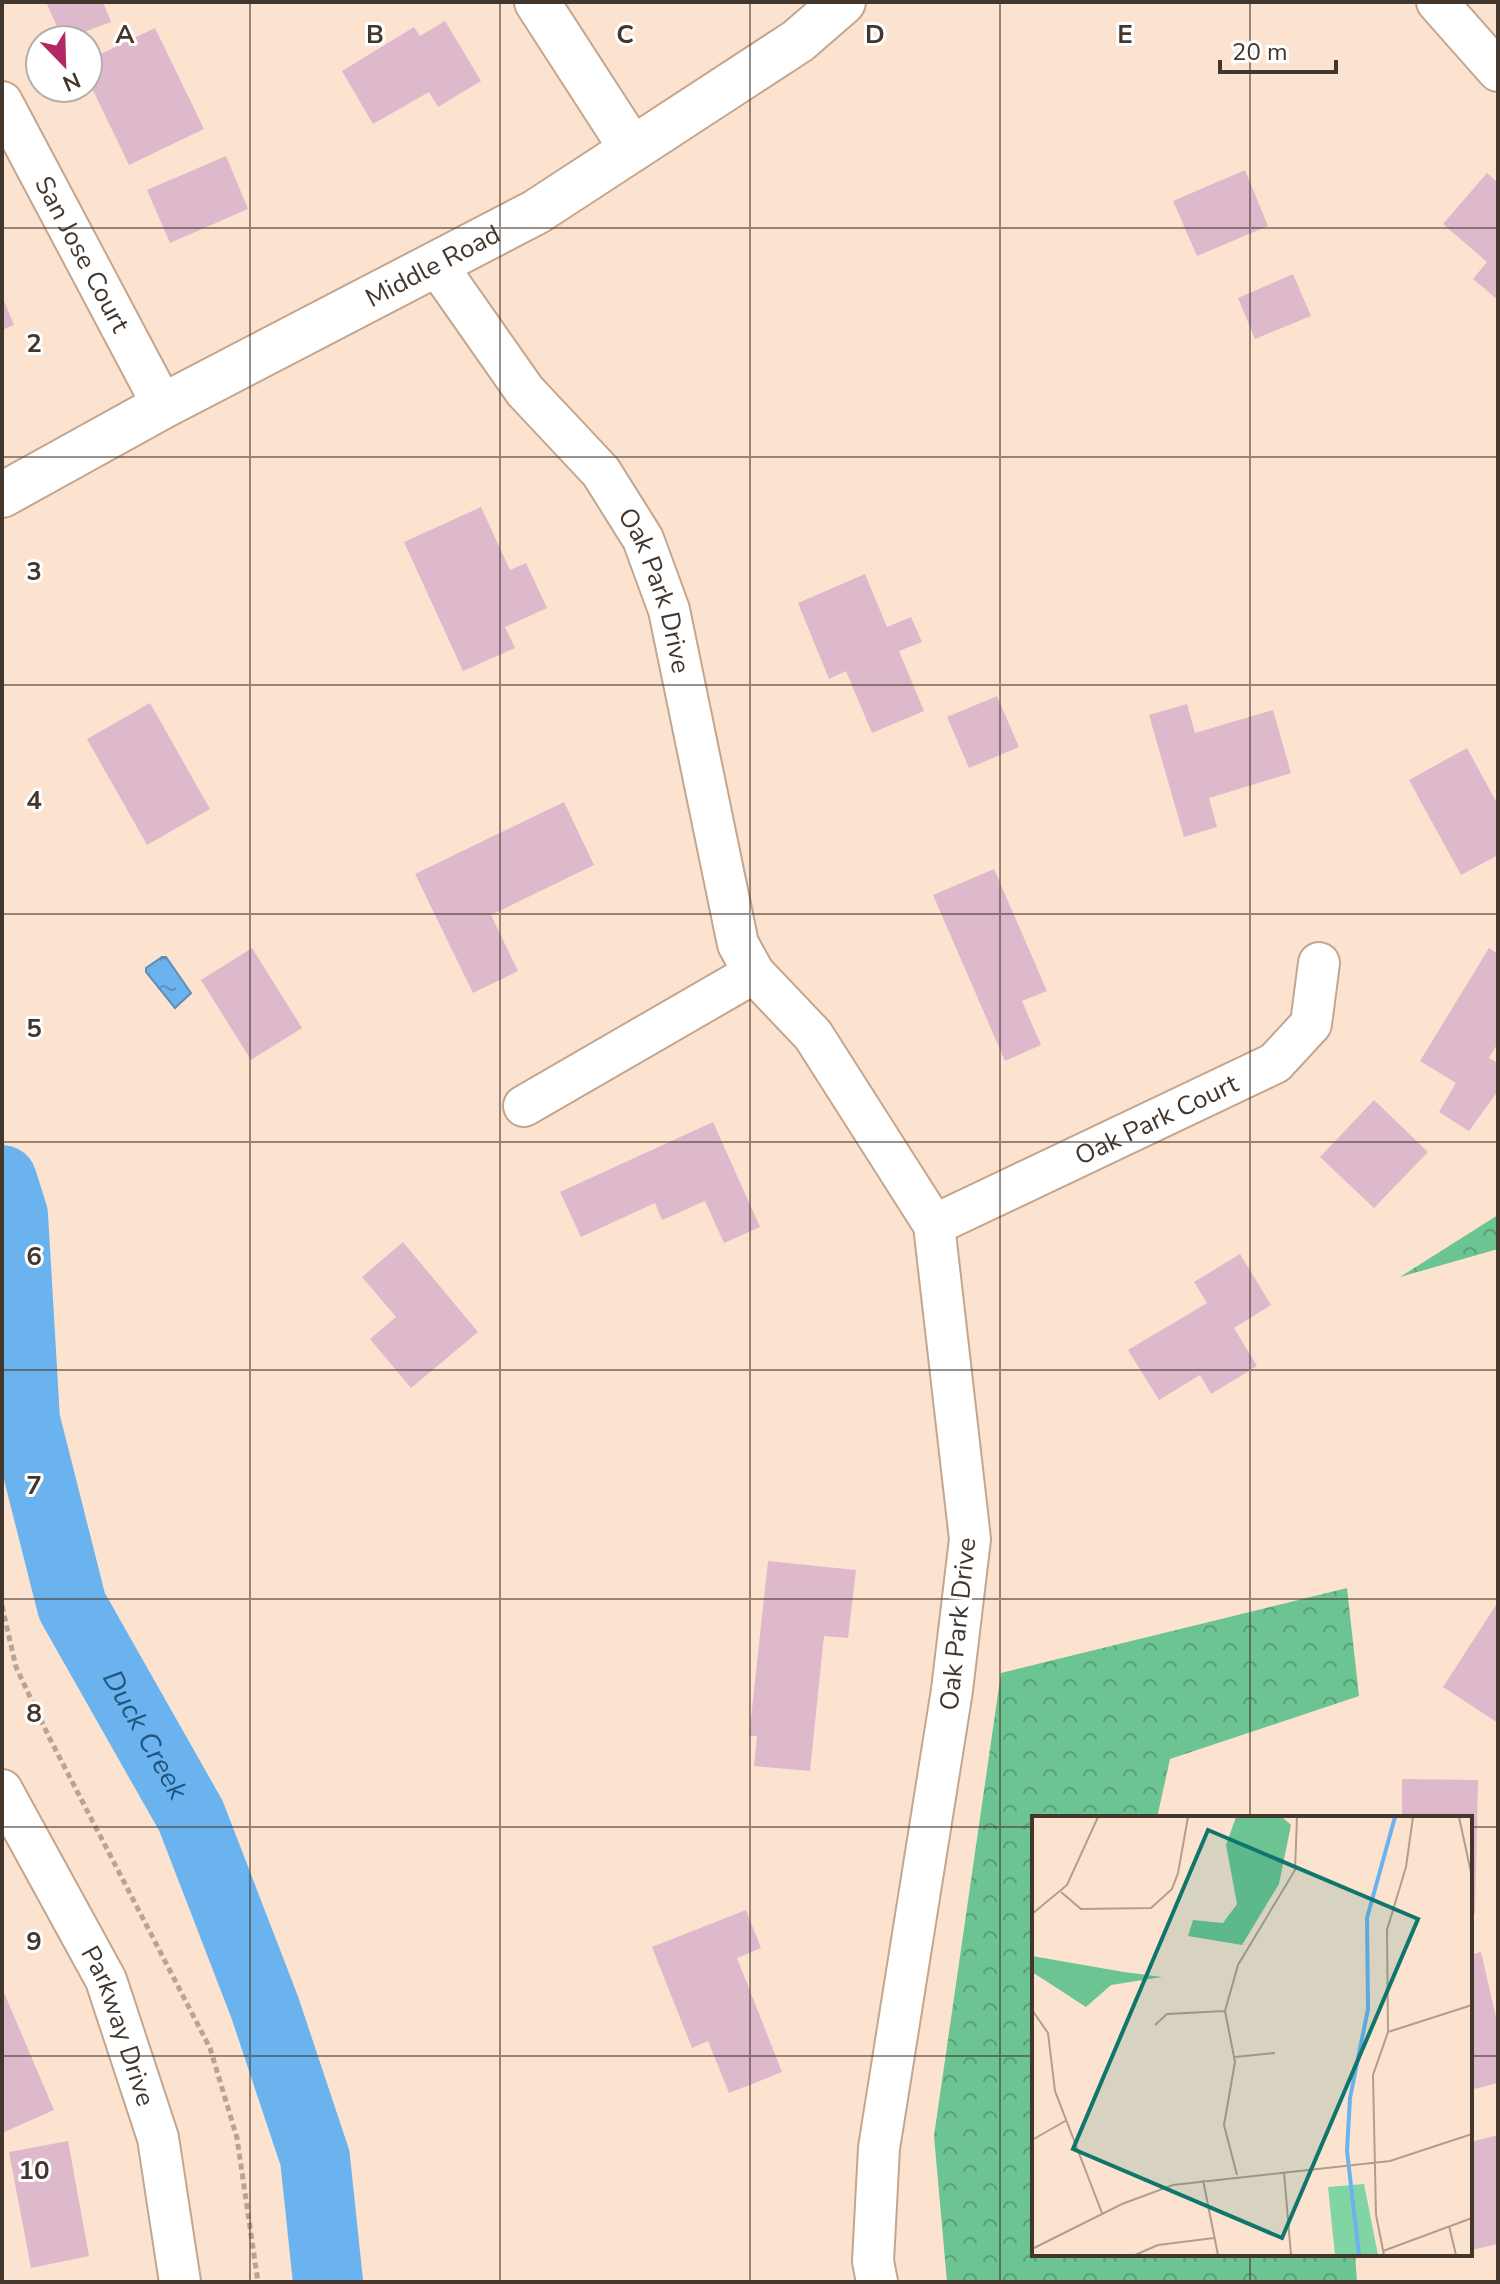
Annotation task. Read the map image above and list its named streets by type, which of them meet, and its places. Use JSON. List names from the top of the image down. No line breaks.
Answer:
{"streets":{"main road":["Middle Road"],"street":["San Jose Court","Oak Park Drive","Oak Park Court","Parkway Drive"]},"crossings":[["San Jose Court","Middle Road"],["Middle Road","Oak Park Drive"],["Oak Park Drive","Oak Park Court"]],"water":["Duck Creek"],"scale_bar":"20 m","north":"bottom right","grid":{"columns":["A","B","C","D","E"],"rows":["2","3","4","5","6","7","8","9","10"]}}
